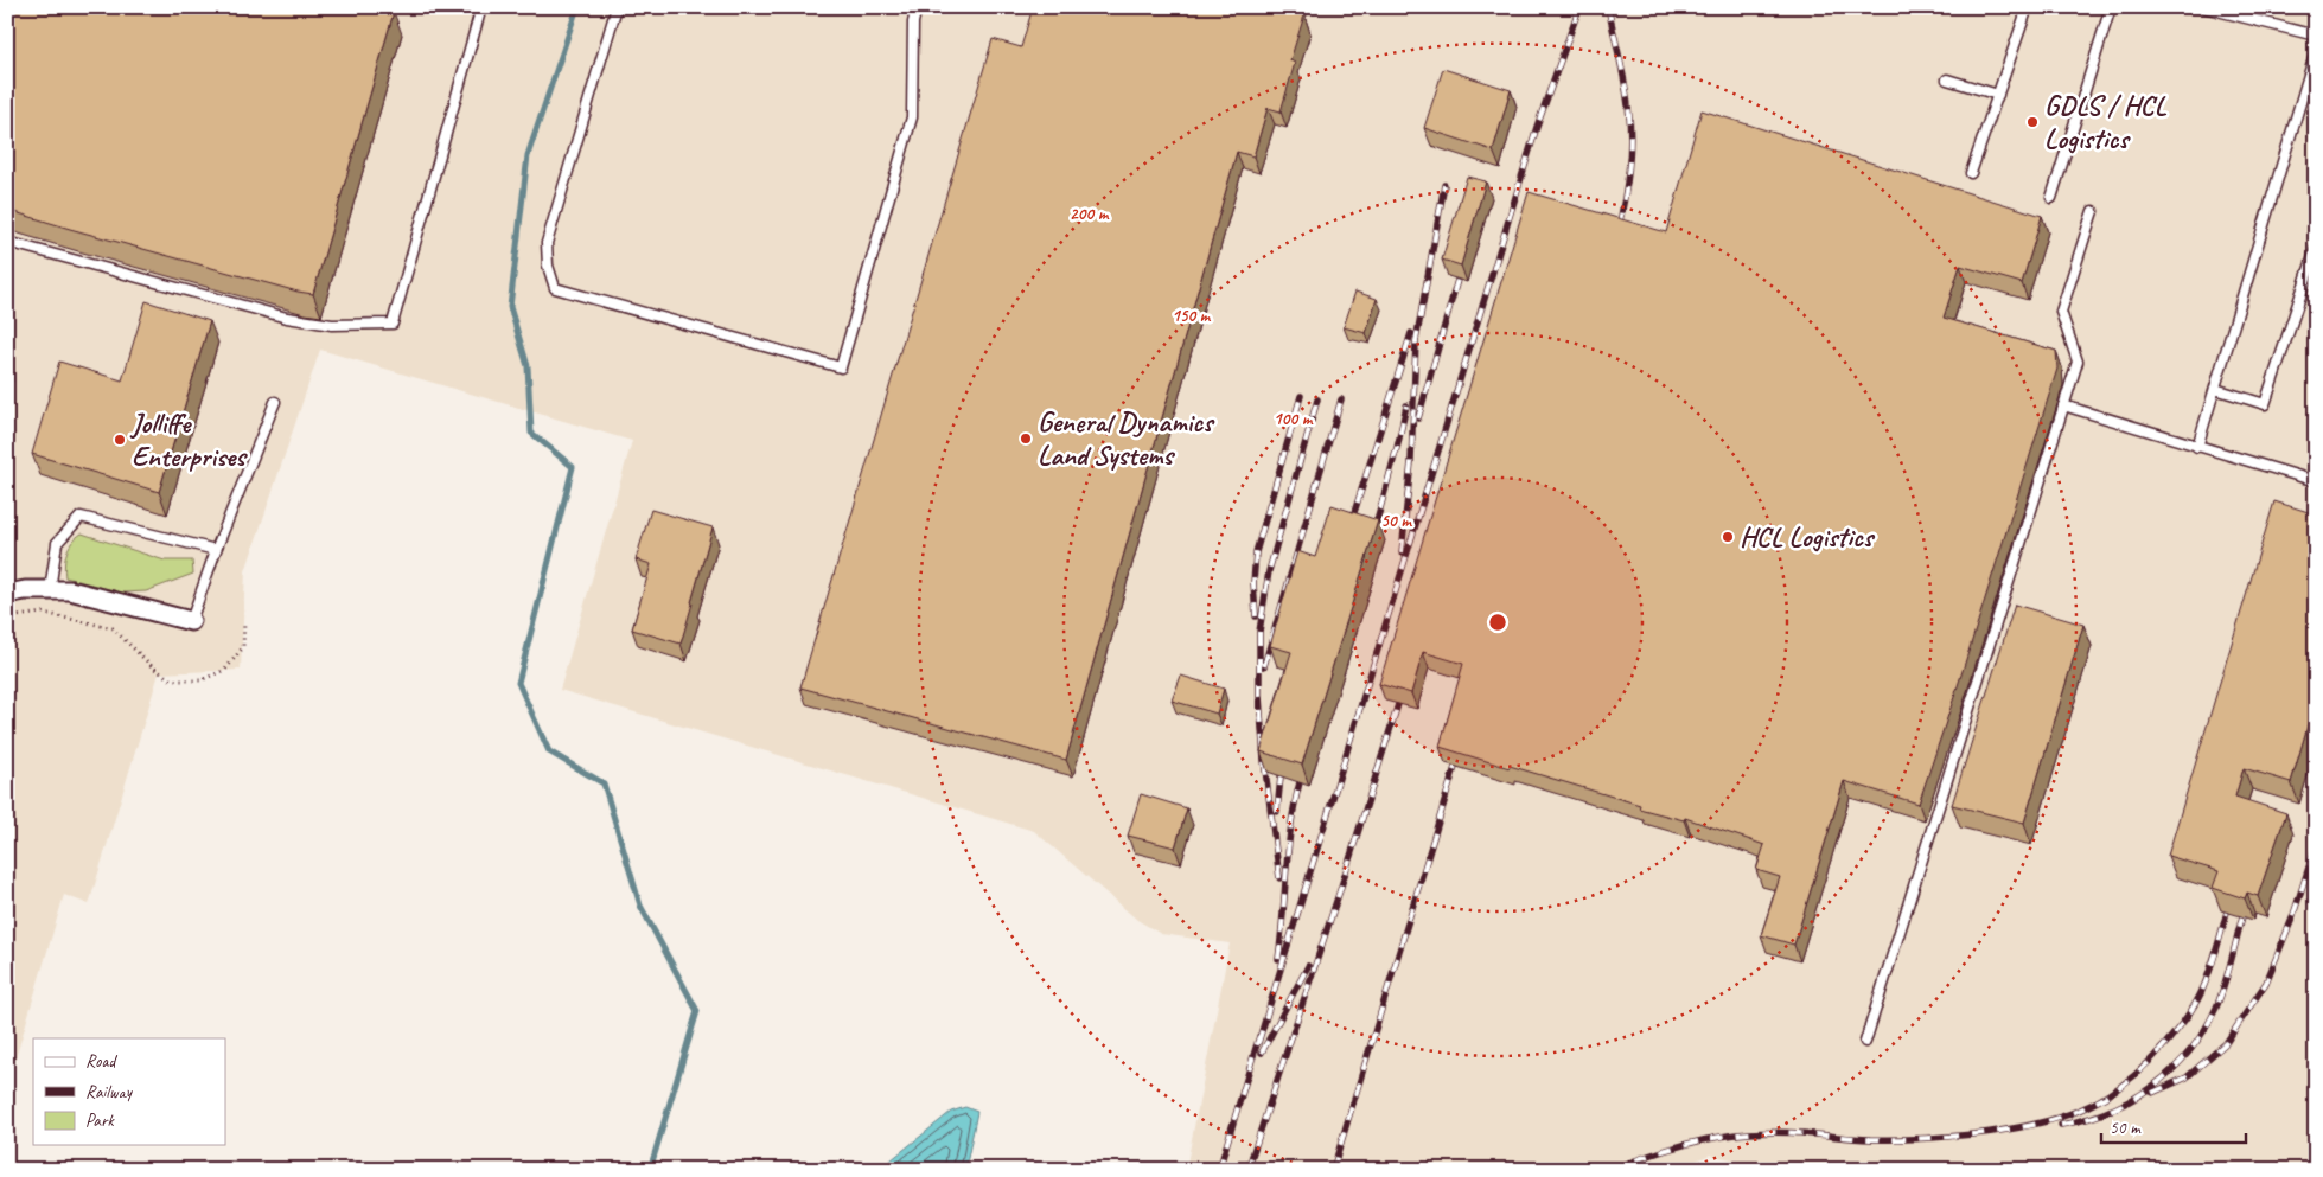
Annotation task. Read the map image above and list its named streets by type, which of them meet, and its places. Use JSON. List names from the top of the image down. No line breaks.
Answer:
{"places":["GDLS / HCL Logistics","General Dynamics Land Systems","Jolliffe Enterprises","HCL Logistics"],"legend":["Road","Railway","Park"],"scale_bar":"50 m","rings":["200 m","150 m","100 m","50 m"]}
